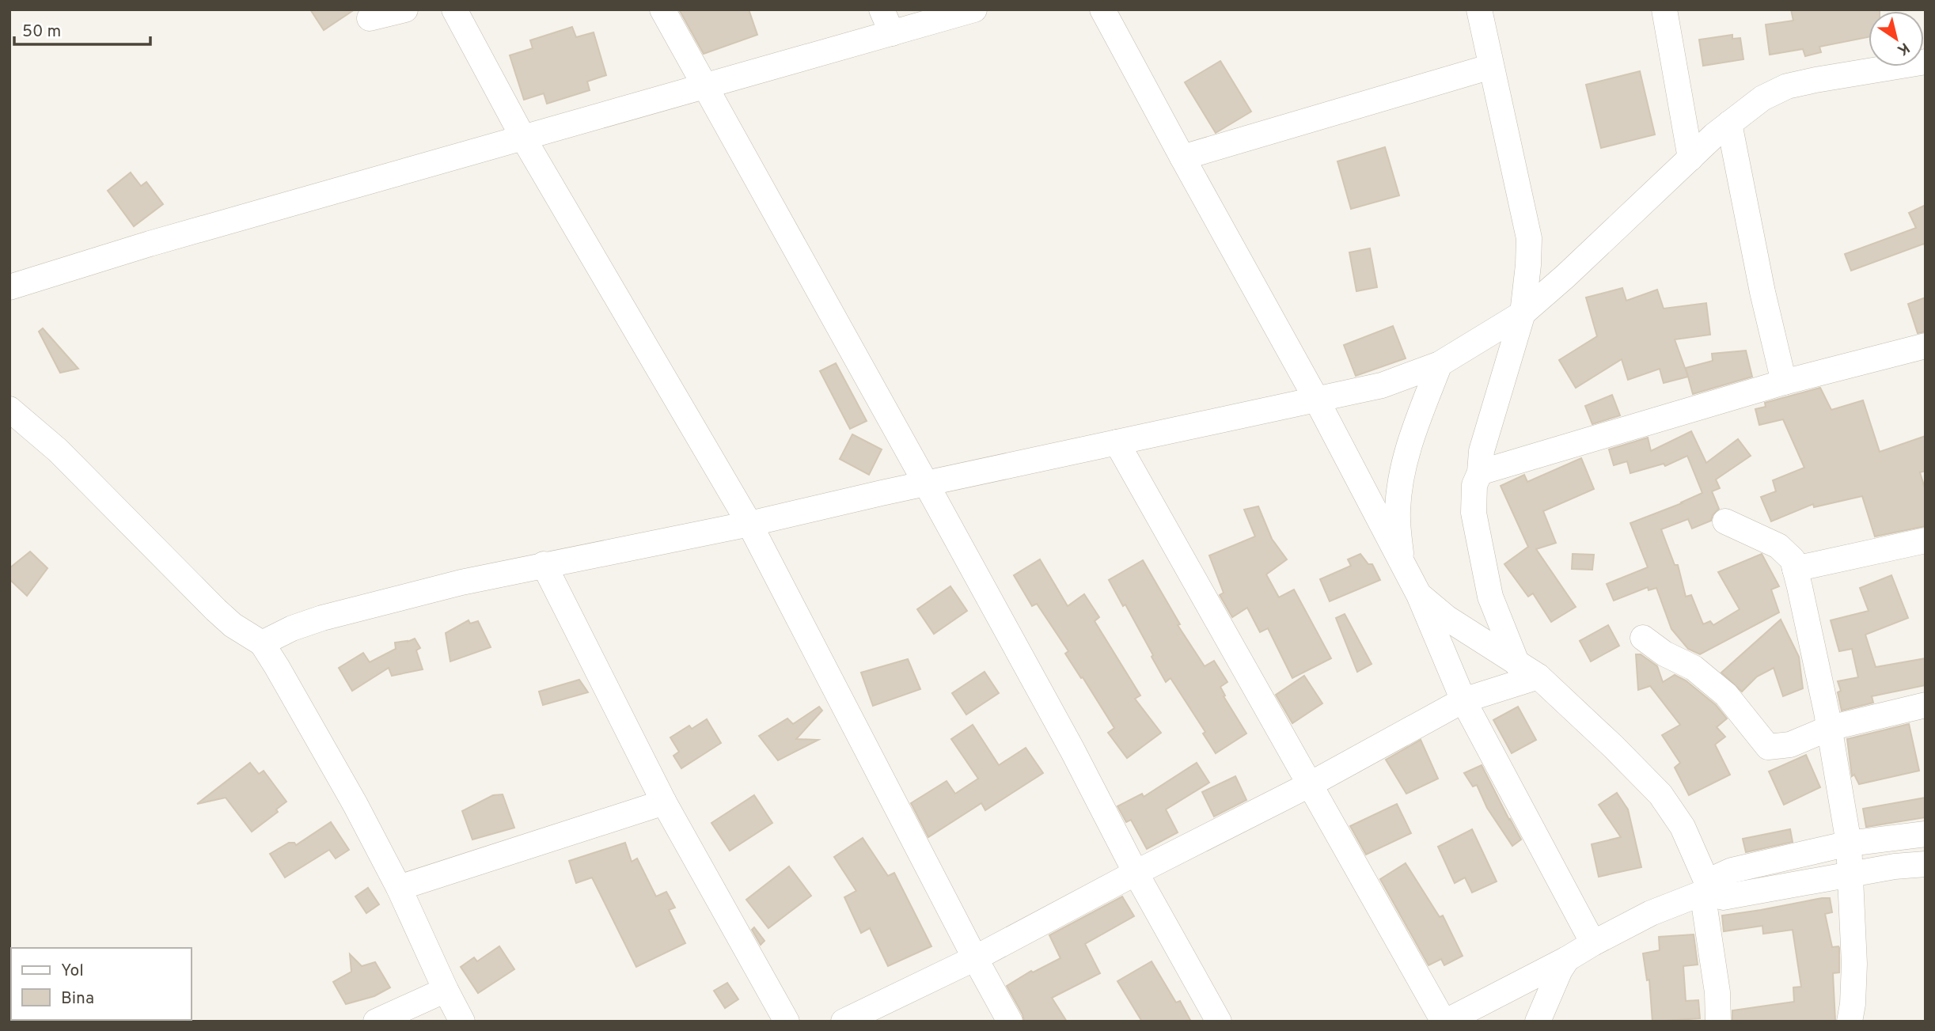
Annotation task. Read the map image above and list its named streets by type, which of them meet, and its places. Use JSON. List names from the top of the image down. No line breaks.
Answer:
{"legend":["Yol","Bina"],"scale_bar":"50 m","north":"bottom right"}
